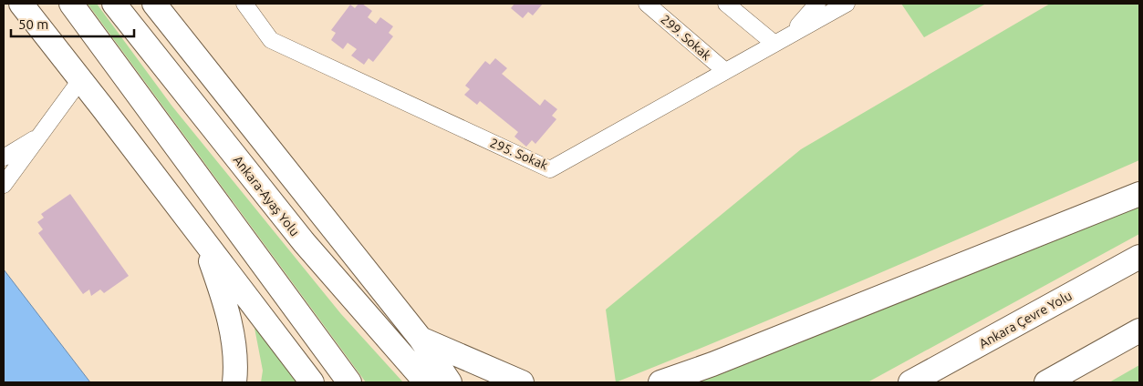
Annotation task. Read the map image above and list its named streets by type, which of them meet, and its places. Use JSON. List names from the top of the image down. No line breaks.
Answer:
{"streets":{"highway":["Ankara-Ayaş Yolu","Ankara Çevre Yolu"],"street":["299. Sokak","295. Sokak"]},"crossings":[["299. Sokak","295. Sokak"]],"scale_bar":"50 m"}
